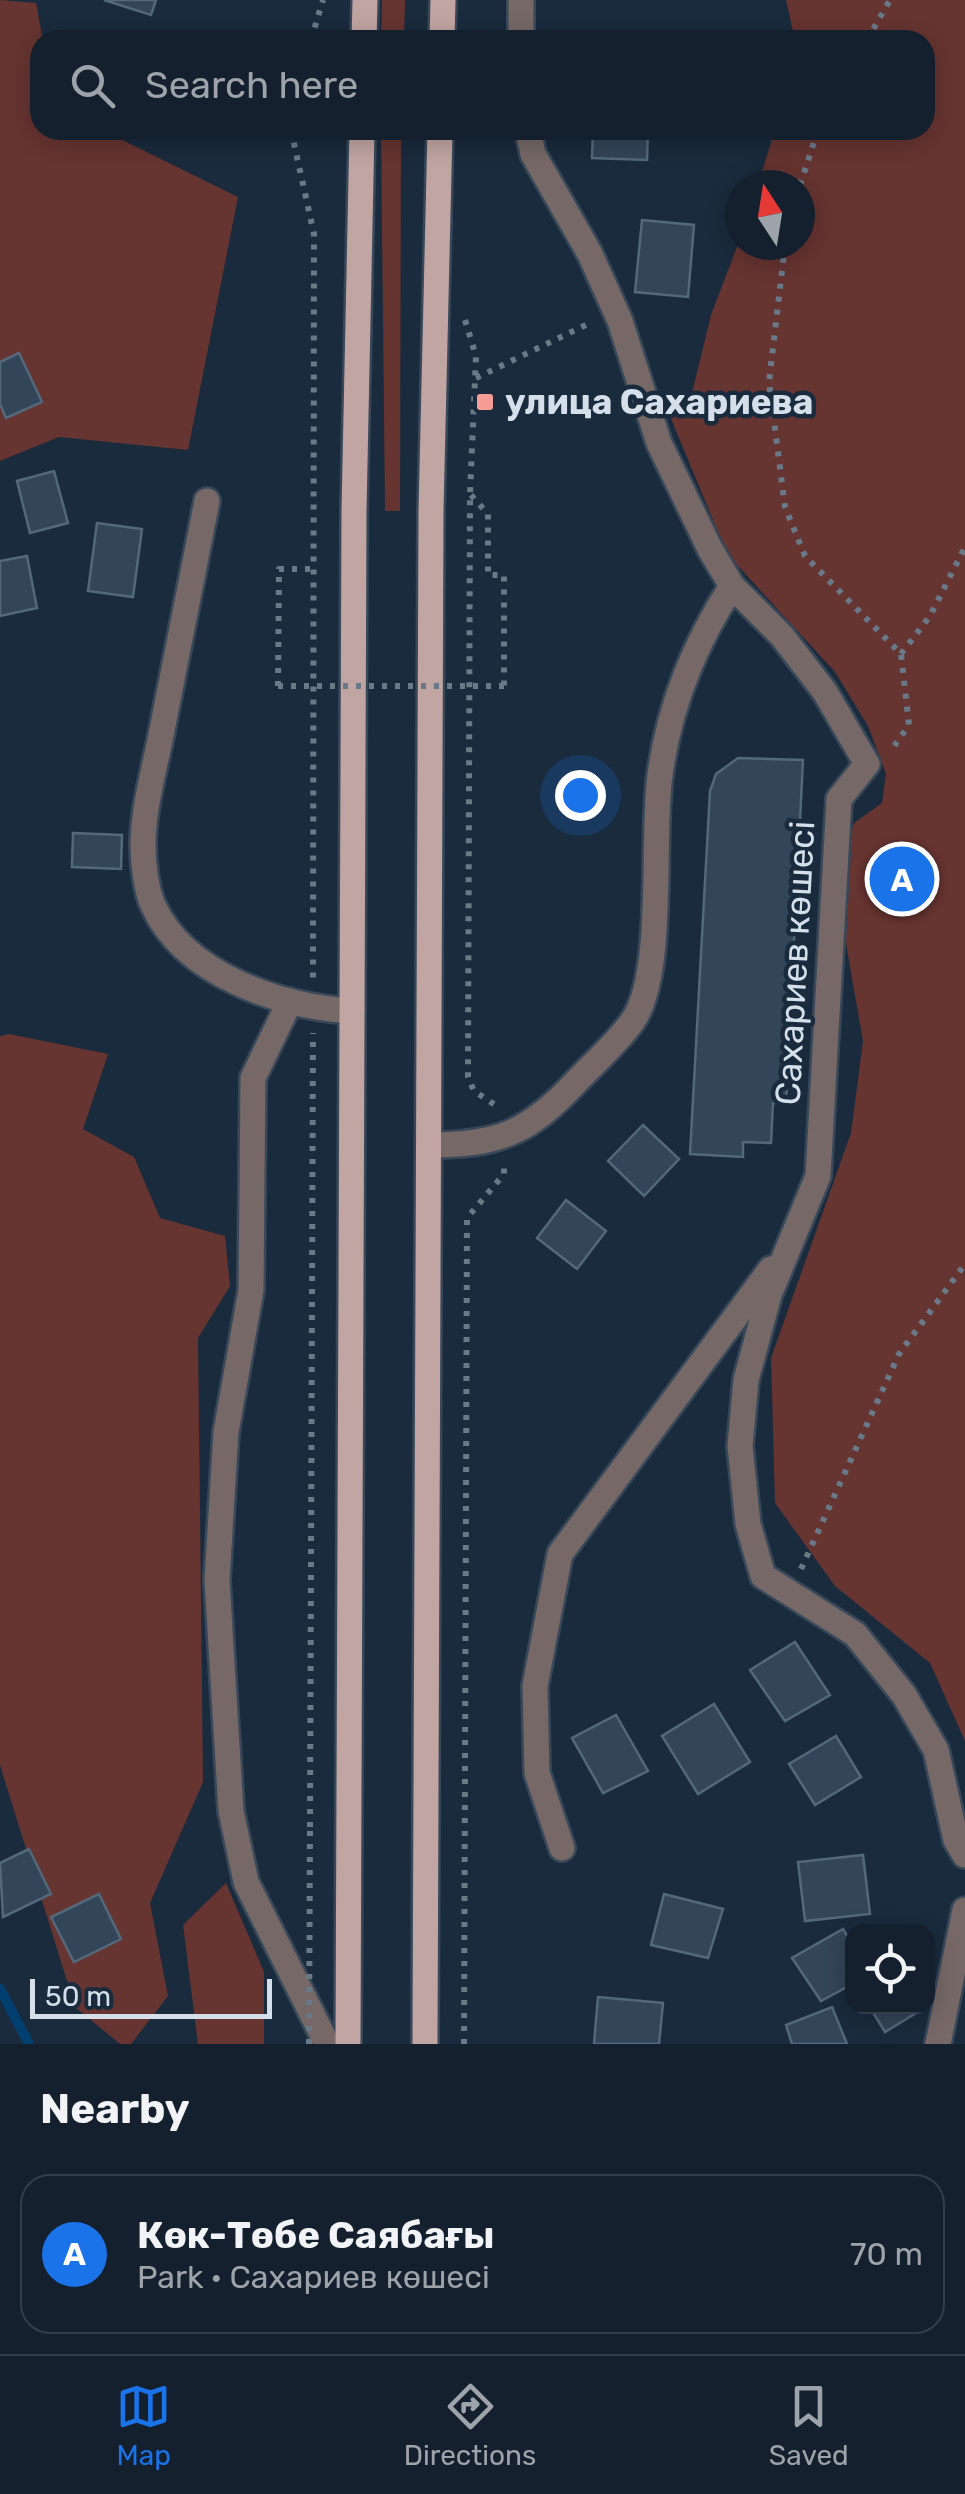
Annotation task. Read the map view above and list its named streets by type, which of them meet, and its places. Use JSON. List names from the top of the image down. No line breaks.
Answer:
{"streets":{"street":["Сахариев көшесі"]},"places":{"transit":["улица Сахариева"]},"scale_bar":"50 m","north":"top","page":{"search":"Search here","pins":"A","scale":"50 m","heading":"Nearby","list":[{"mark":"A","name":"Көк-Төбе Саябағы","note":"Park · Сахариев көшесі","value":"70 m"}],"nav":["Map","Directions","Saved"]}}
